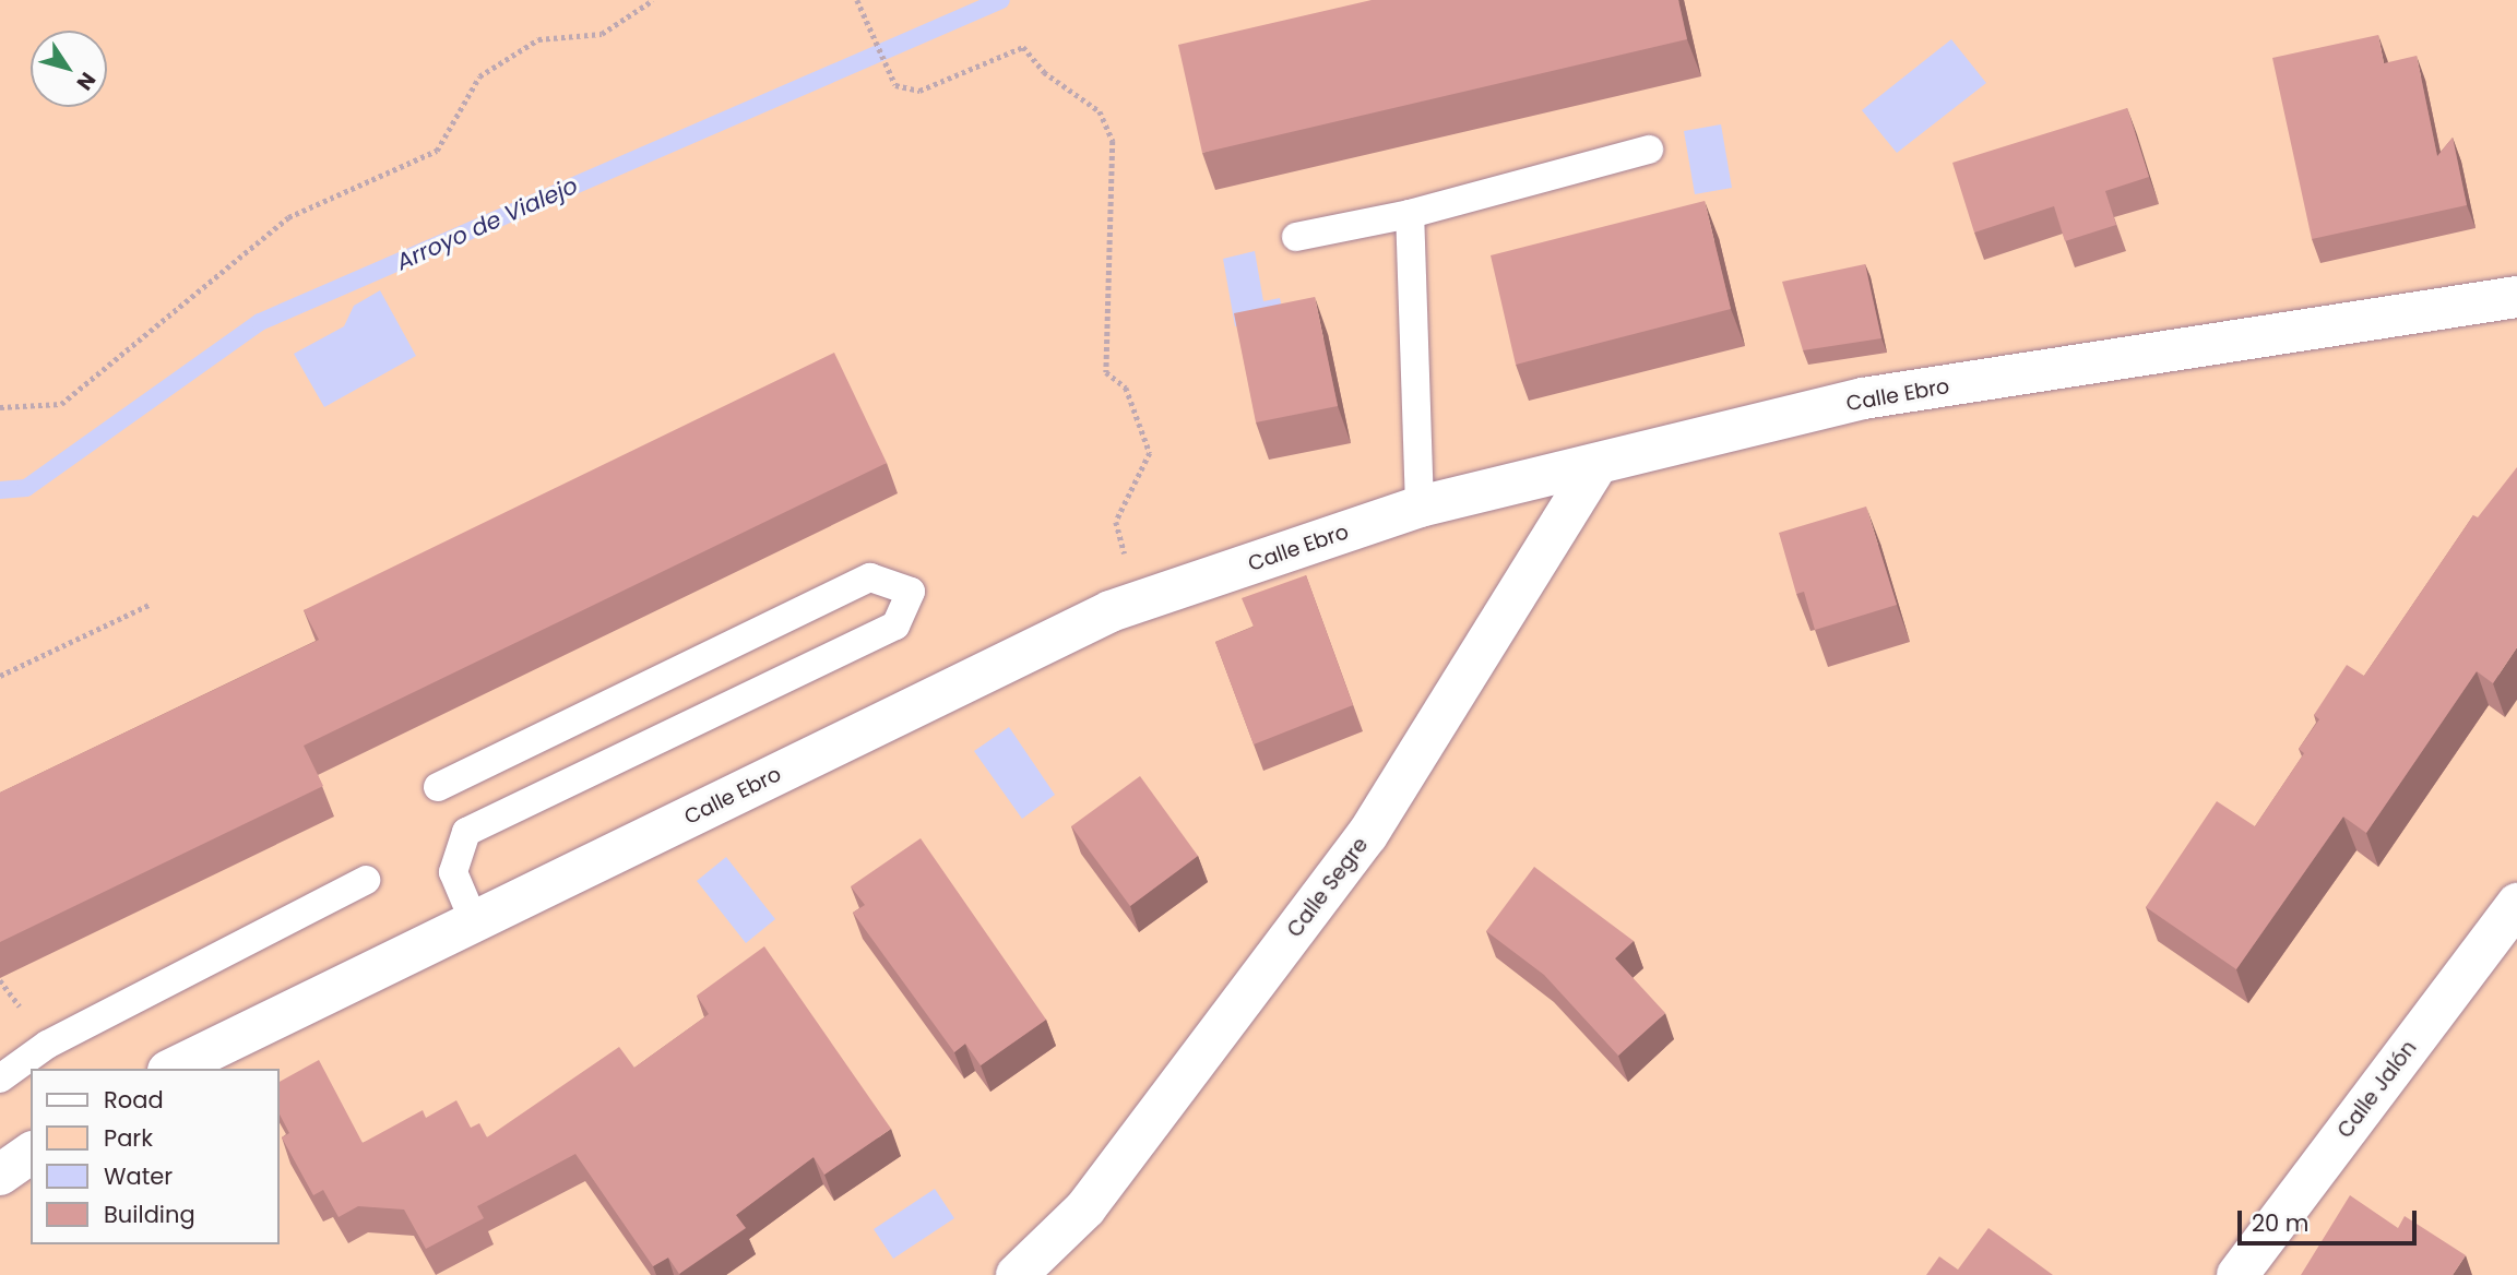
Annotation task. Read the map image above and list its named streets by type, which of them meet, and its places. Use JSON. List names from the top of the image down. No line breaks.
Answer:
{"streets":{"street":["Calle Ebro","Calle Segre","Calle Jalón"]},"crossings":[["Calle Ebro","Calle Segre"]],"water":["Arroyo de Vialejo"],"legend":["Road","Park","Water","Building"],"scale_bar":"20 m","north":"bottom right"}
